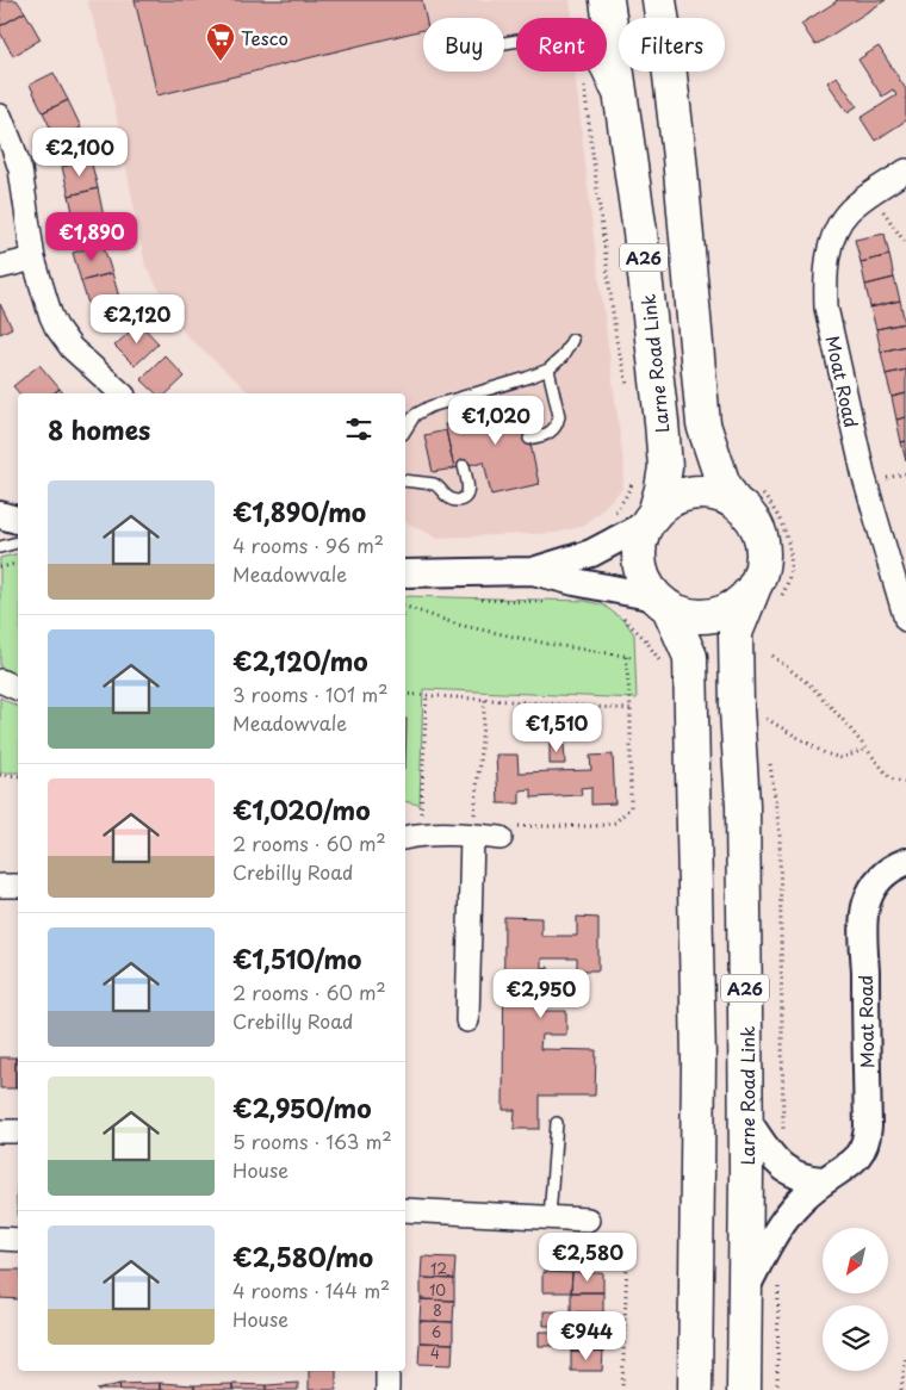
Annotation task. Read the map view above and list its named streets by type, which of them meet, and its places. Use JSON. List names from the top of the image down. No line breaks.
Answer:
{"streets":{"main road":["A26","Larne Road Link"],"street":["Moat Road"]},"crossings":[["A26","Larne Road Link"],["Larne Road Link","Moat Road"]],"places":{"supermarket":["Tesco"]},"house_numbers":["12","10","8","6","4"],"north":"bottom left","page":{"chip":["Buy","Rent","Filters"],"price":["€2,100","€1,890","€2,120","€1,020","€1,510","€2,950","€2,580","€944"],"heading":"8 homes","list":[{"name":"€1,890/mo","note":"4 rooms · 96 m² · Meadowvale"},{"name":"€2,120/mo","note":"3 rooms · 101 m² · Meadowvale"},{"name":"€1,020/mo","note":"2 rooms · 60 m² · Crebilly Road"},{"name":"€1,510/mo","note":"2 rooms · 60 m² · Crebilly Road"},{"name":"€2,950/mo","note":"5 rooms · 163 m² · House"},{"name":"€2,580/mo","note":"4 rooms · 144 m² · House"}]}}
